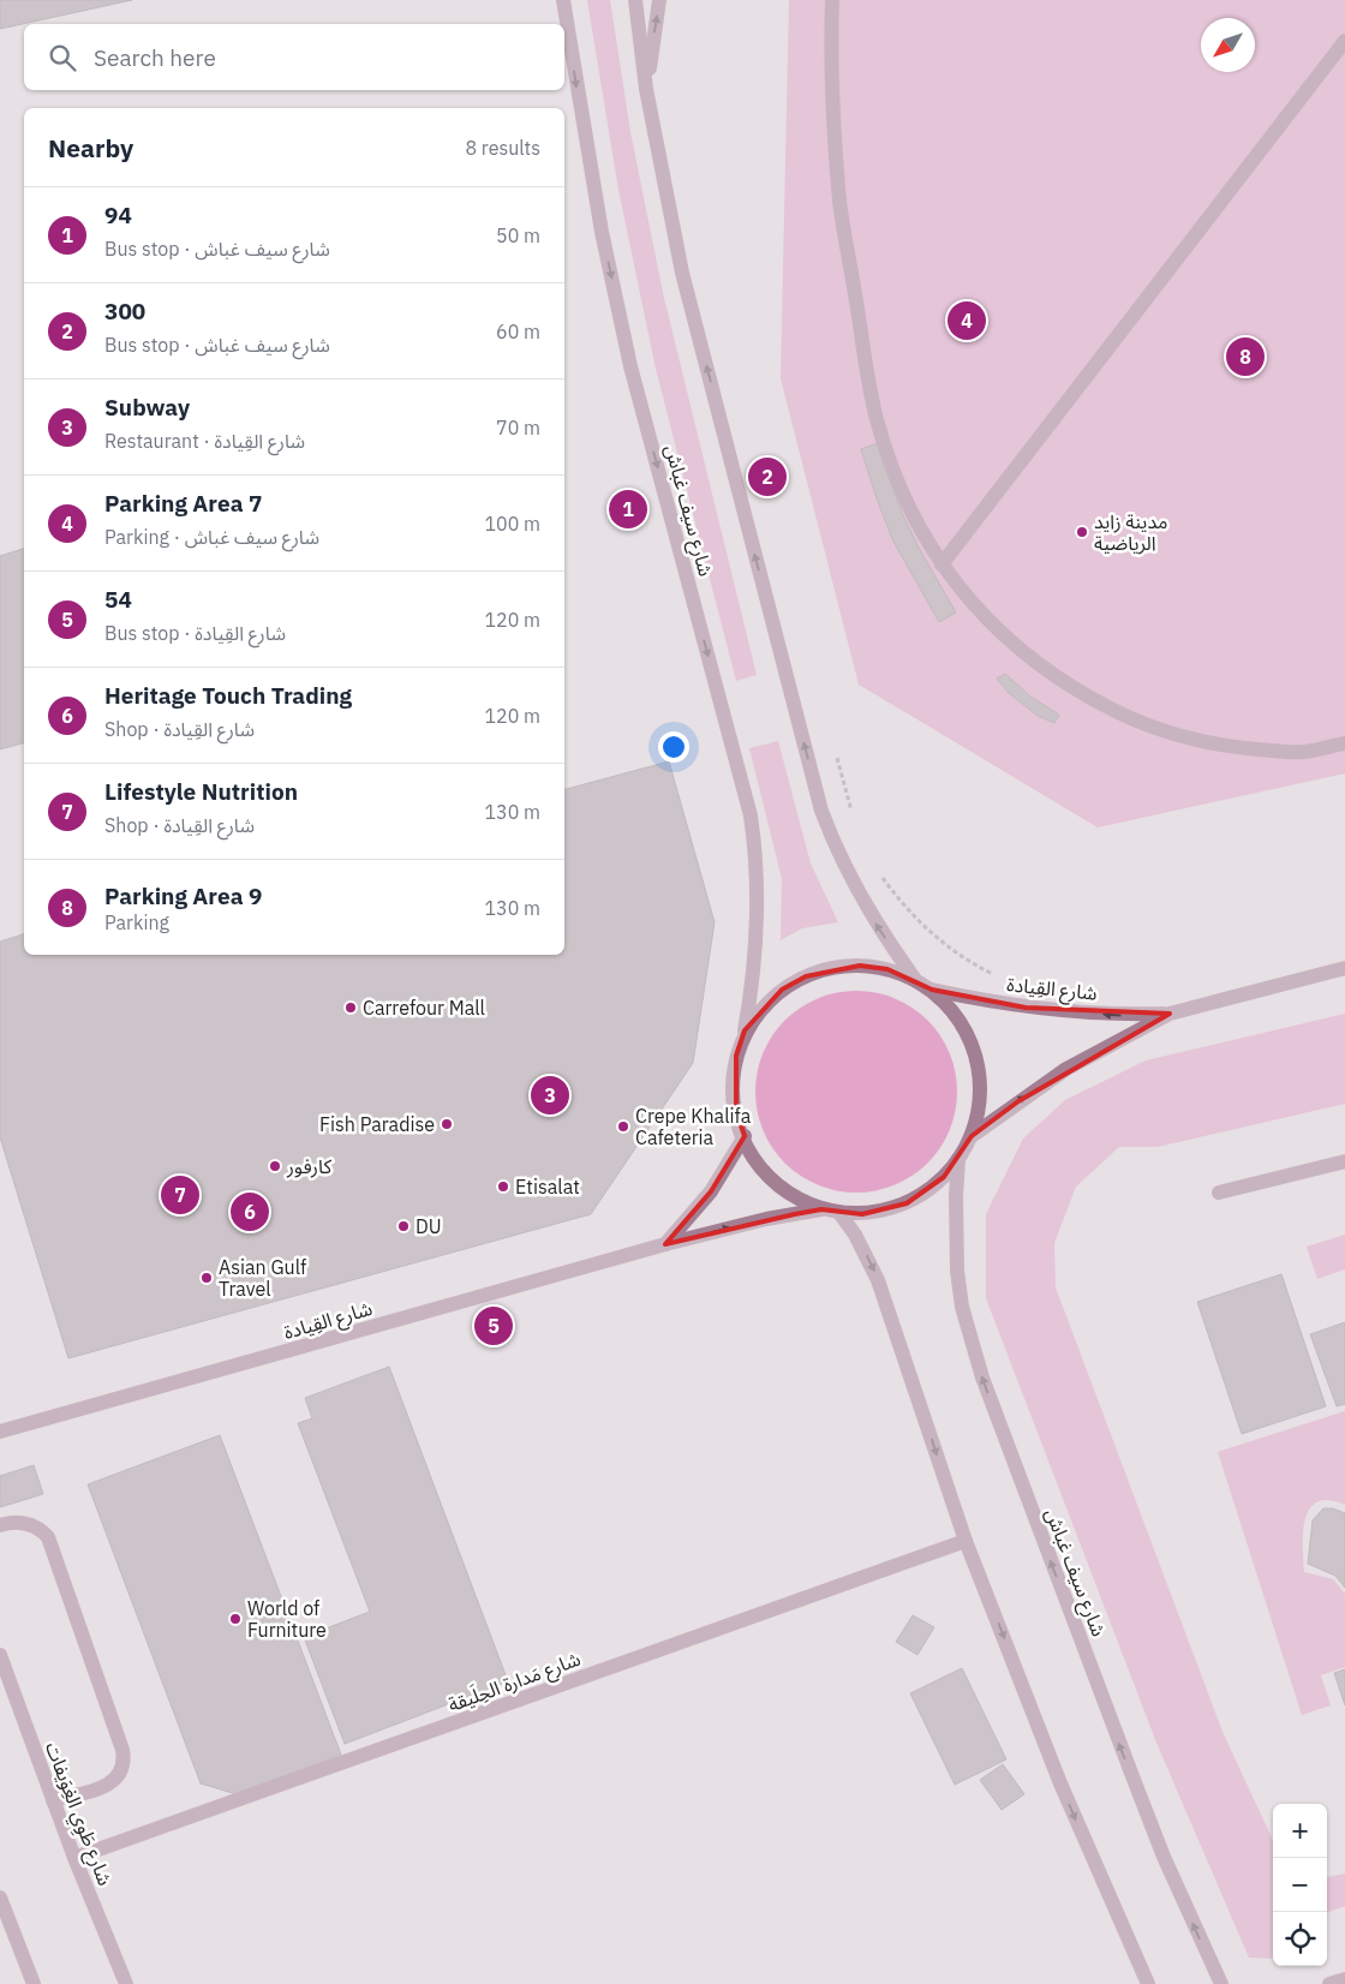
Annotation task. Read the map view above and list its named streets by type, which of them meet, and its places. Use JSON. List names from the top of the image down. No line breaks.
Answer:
{"streets":{"street":["شارع سيف غباش","شارع القِيادة","شارع مَدارة الحِلَيقة","شارع طَوِي الغِوَيفات"]},"crossings":[["شارع مَدارة الحِلَيقة","شارع طَوِي الغِوَيفات"]],"places":["مدينة زايد الرياضية","Carrefour Mall","Fish Paradise","Crepe Khalifa Cafeteria","كارفور","Etisalat","DU","Asian Gulf Travel","World of Furniture"],"north":"bottom left","page":{"search":"Search here","heading":["Nearby","8 results"],"list":[{"mark":"1","name":"94","note":"Bus stop · شارع سيف غباش","value":"50 m"},{"mark":"2","name":"300","note":"Bus stop · شارع سيف غباش","value":"60 m"},{"mark":"3","name":"Subway","note":"Restaurant · شارع القِيادة","value":"70 m"},{"mark":"4","name":"Parking Area 7","note":"Parking · شارع سيف غباش","value":"100 m"},{"mark":"5","name":"54","note":"Bus stop · شارع القِيادة","value":"120 m"},{"mark":"6","name":"Heritage Touch Trading","note":"Shop · شارع القِيادة","value":"120 m"},{"mark":"7","name":"Lifestyle Nutrition","note":"Shop · شارع القِيادة","value":"130 m"},{"mark":"8","name":"Parking Area 9","note":"Parking","value":"130 m"}],"pins":["4","8","2","1","3","7","6","5"],"map_buttons":["+","−"]}}
